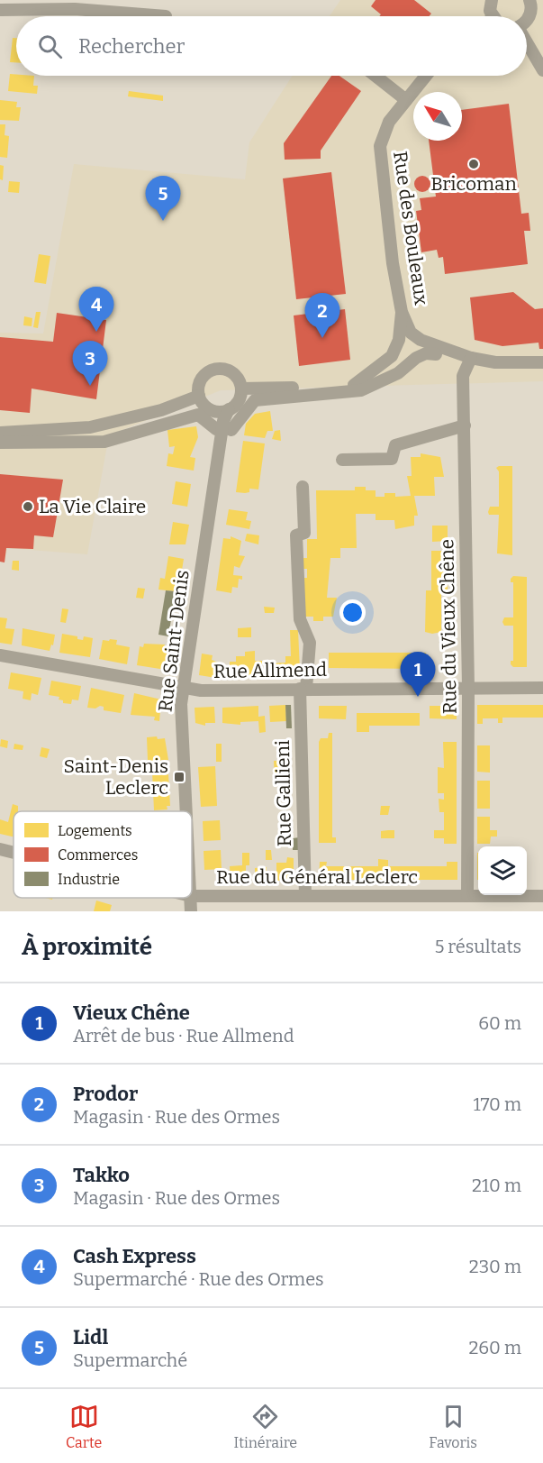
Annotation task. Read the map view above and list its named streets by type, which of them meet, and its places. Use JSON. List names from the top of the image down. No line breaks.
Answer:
{"streets":{"street":["Rue des Bouleaux","Rue du Vieux Chêne","Rue Saint-Denis","Rue Allmend","Rue Gallieni","Rue du Général Leclerc"]},"crossings":[["Rue du Vieux Chêne","Rue Allmend"],["Rue du Vieux Chêne","Rue du Général Leclerc"],["Rue Saint-Denis","Rue Allmend"],["Rue Allmend","Rue Gallieni"],["Rue Gallieni","Rue du Général Leclerc"]],"places":{"other":["Bricoman","La Vie Claire"],"transit":["Saint-Denis Leclerc"]},"legend":["Logements","Commerces","Industrie"],"north":"top left","page":{"search":"Rechercher","pins":["5","4","2","3","1"],"heading":["À proximité","5 résultats"],"list":[{"mark":"1","name":"Vieux Chêne","note":"Arrêt de bus · Rue Allmend","value":"60 m"},{"mark":"2","name":"Prodor","note":"Magasin · Rue des Ormes","value":"170 m"},{"mark":"3","name":"Takko","note":"Magasin · Rue des Ormes","value":"210 m"},{"mark":"4","name":"Cash Express","note":"Supermarché · Rue des Ormes","value":"230 m"},{"mark":"5","name":"Lidl","note":"Supermarché","value":"260 m"}],"nav":["Carte","Itinéraire","Favoris"]}}
